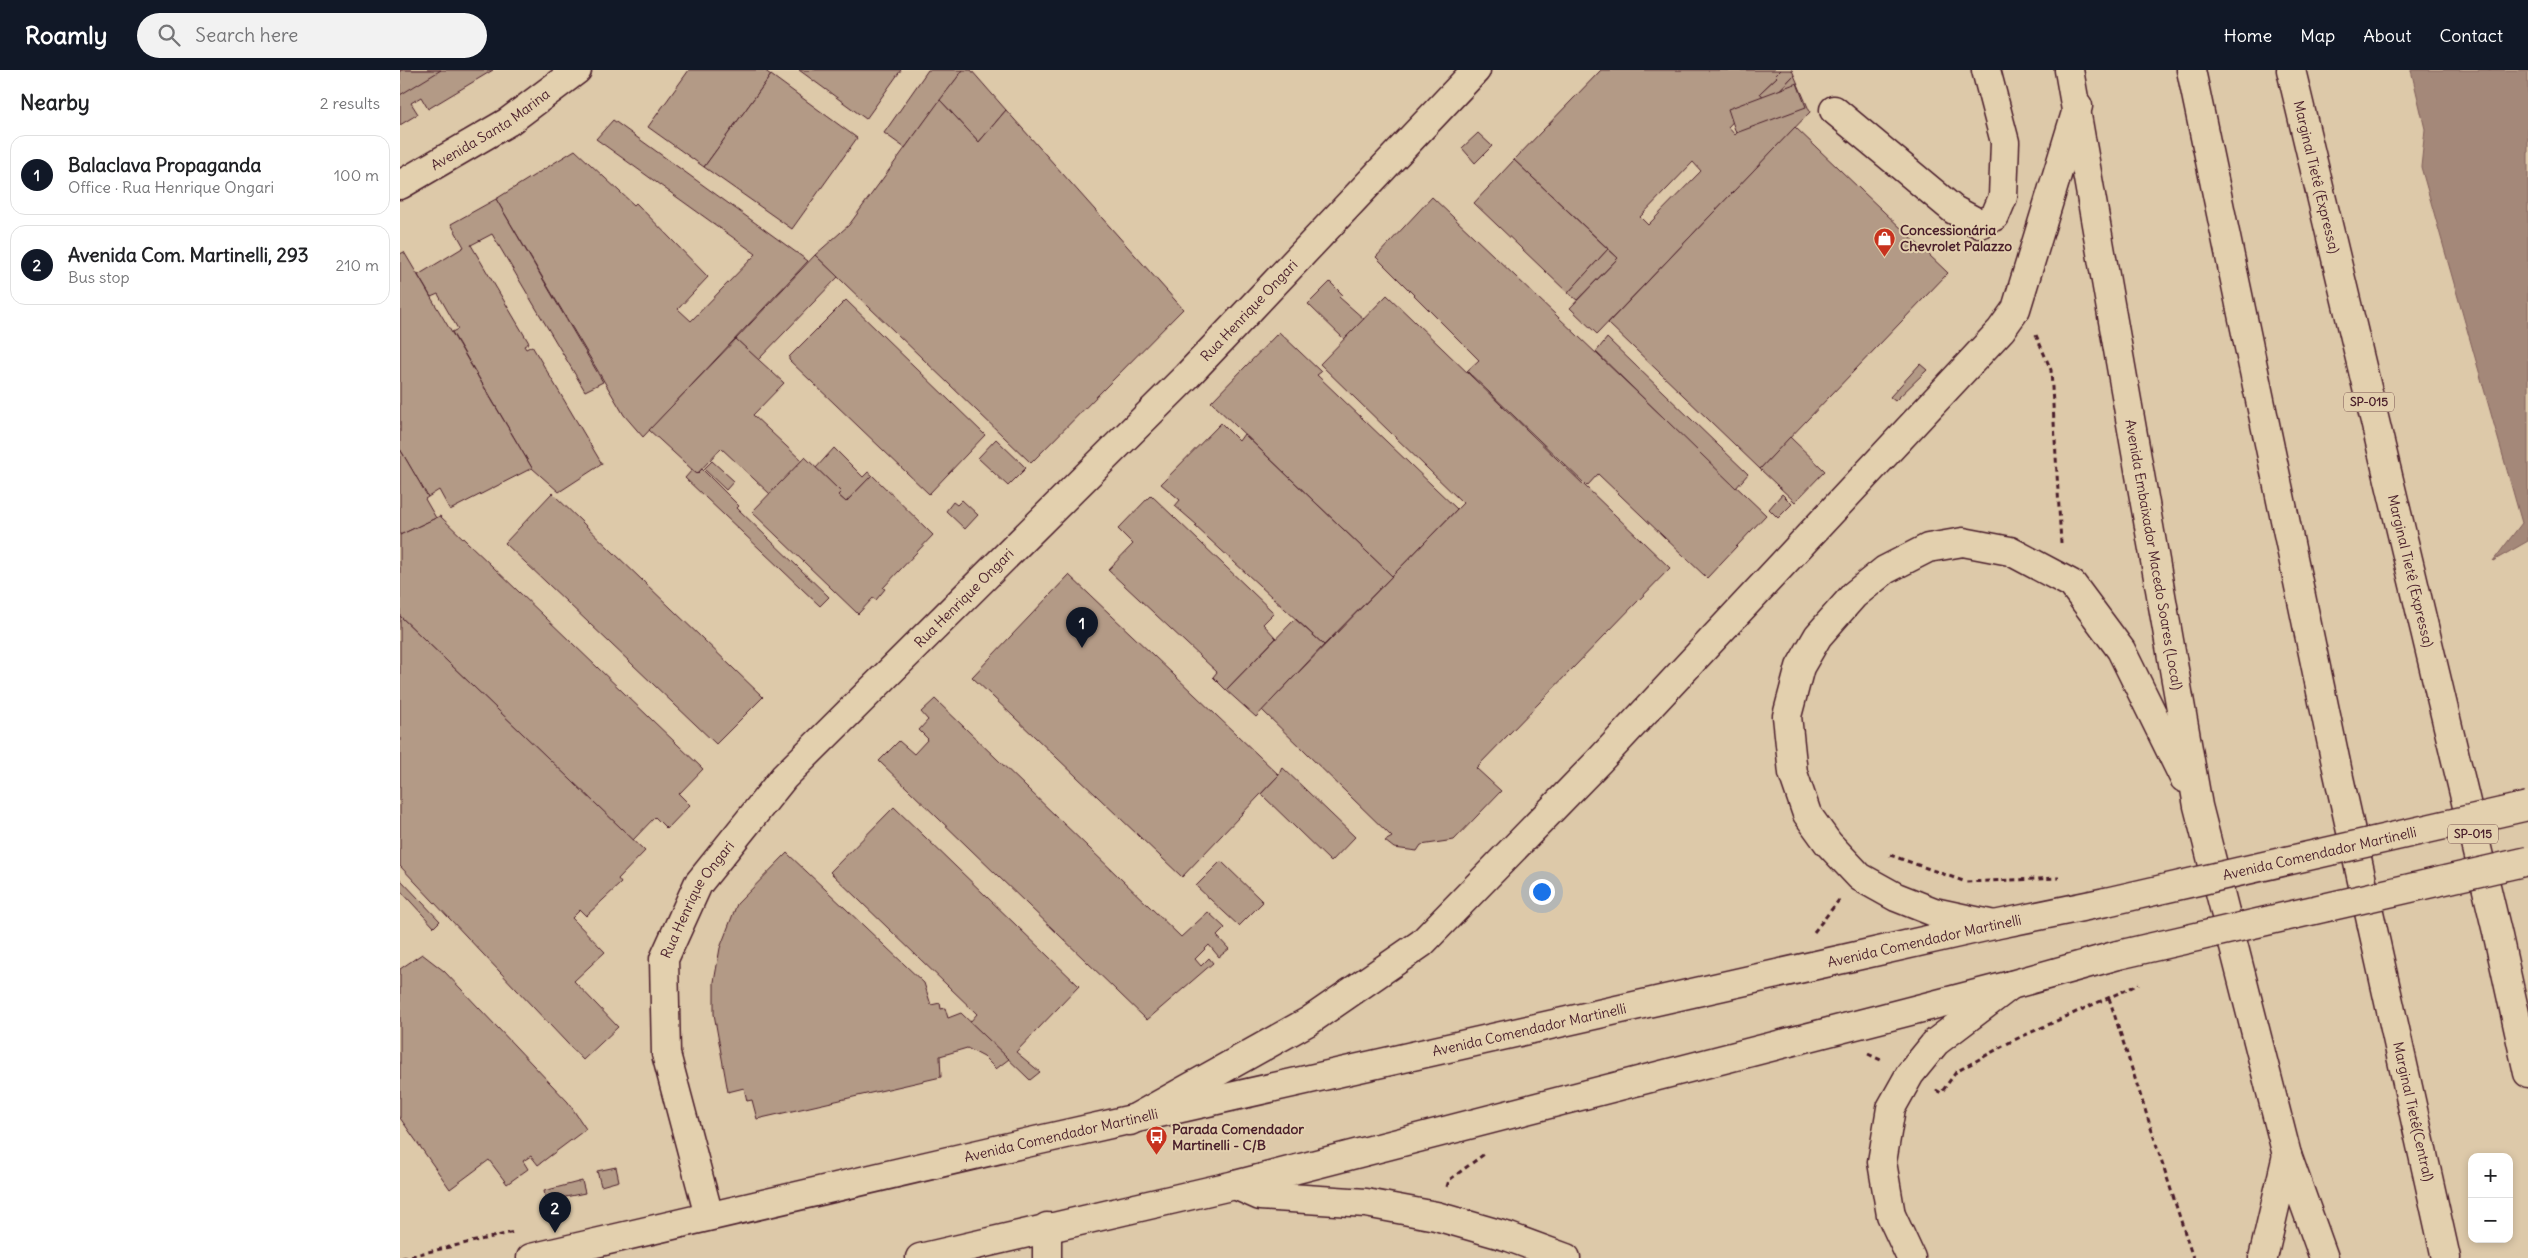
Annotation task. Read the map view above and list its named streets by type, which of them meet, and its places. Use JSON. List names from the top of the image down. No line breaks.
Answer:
{"streets":{"main road":["Avenida Santa Marina","Marginal Tietê (Expressa)","Rua Henrique Ongari","SP-015","Avenida Embaixador Macedo Soares (Local)","Avenida Comendador Martinelli","Marginal Tietê(Central)"]},"crossings":[["Rua Henrique Ongari","Avenida Comendador Martinelli"]],"places":{"shop":["Concessionária Chevrolet Palazzo"],"bus stop":["Parada Comendador Martinelli - C/B"]},"page":{"header":"Roamly","search":"Search here","nav":["Home","Map","About","Contact"],"heading":["Nearby","2 results"],"list":[{"mark":"1","name":"Balaclava Propaganda","note":"Office · Rua Henrique Ongari","value":"100 m"},{"mark":"2","name":"Avenida Com. Martinelli, 293","note":"Bus stop","value":"210 m"}],"pins":["1","2"],"map_buttons":["+","−"]}}
